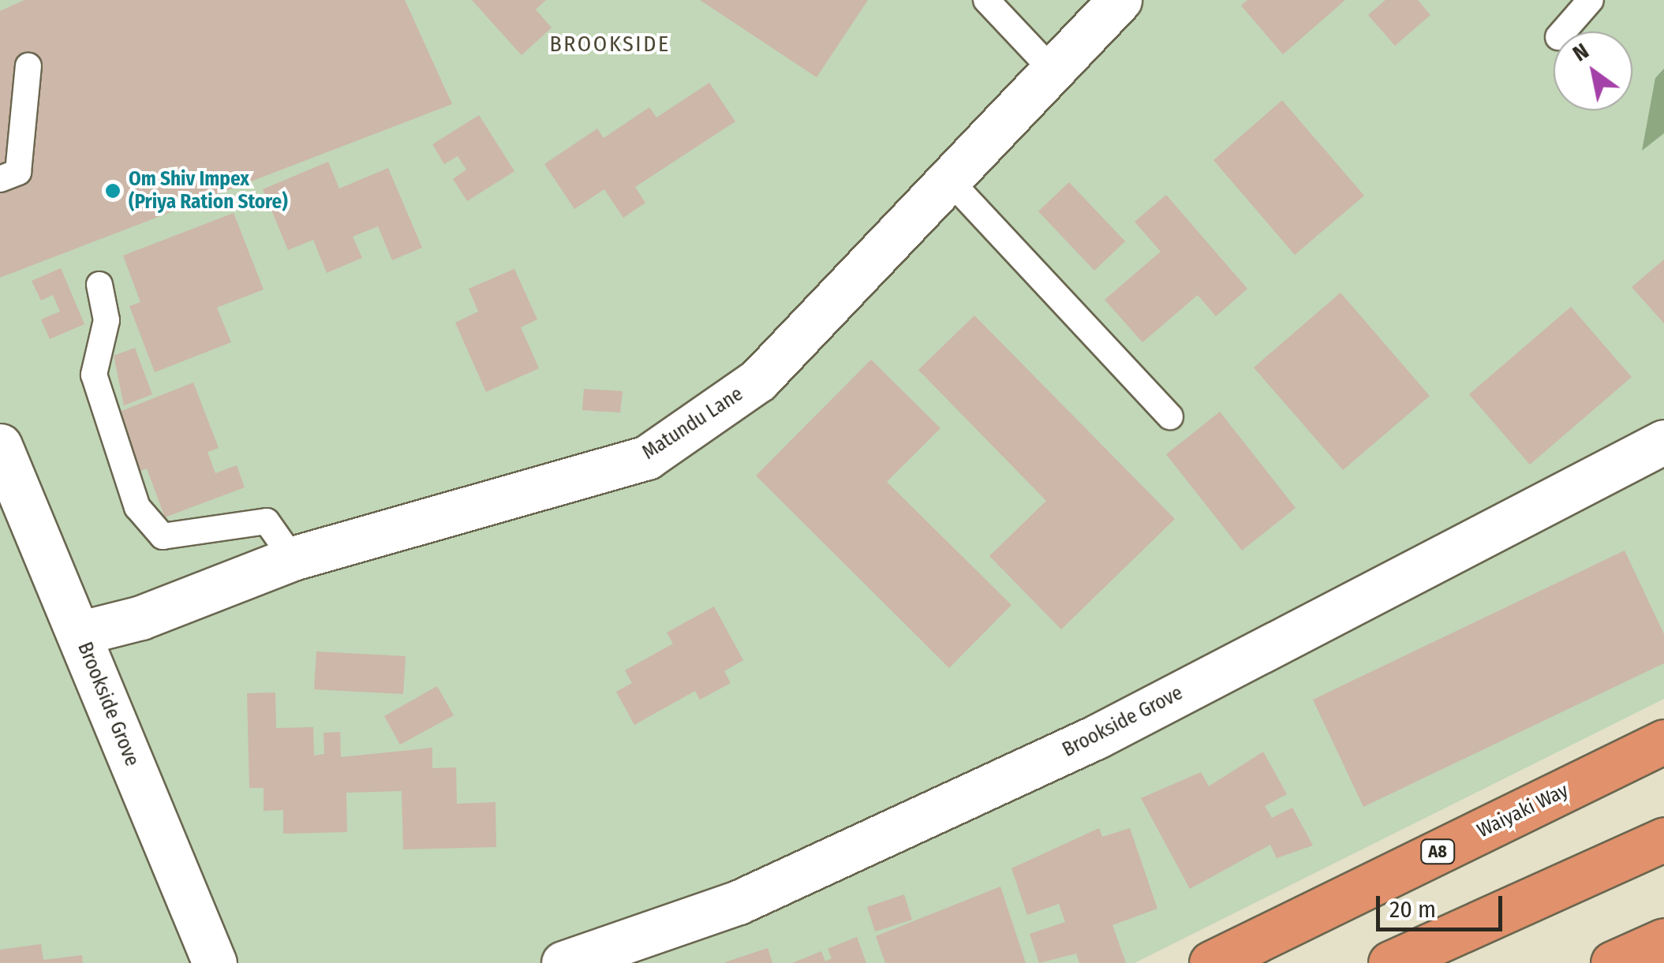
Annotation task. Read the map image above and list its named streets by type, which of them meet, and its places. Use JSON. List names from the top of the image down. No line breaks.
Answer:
{"streets":{"highway":["Waiyaki Way","A8"],"street":["Matundu Lane","Brookside Grove"]},"crossings":[["Matundu Lane","Brookside Grove"]],"districts":["BROOKSIDE"],"places":["Om Shiv Impex (Priya Ration Store)"],"scale_bar":"20 m","north":"top left"}
